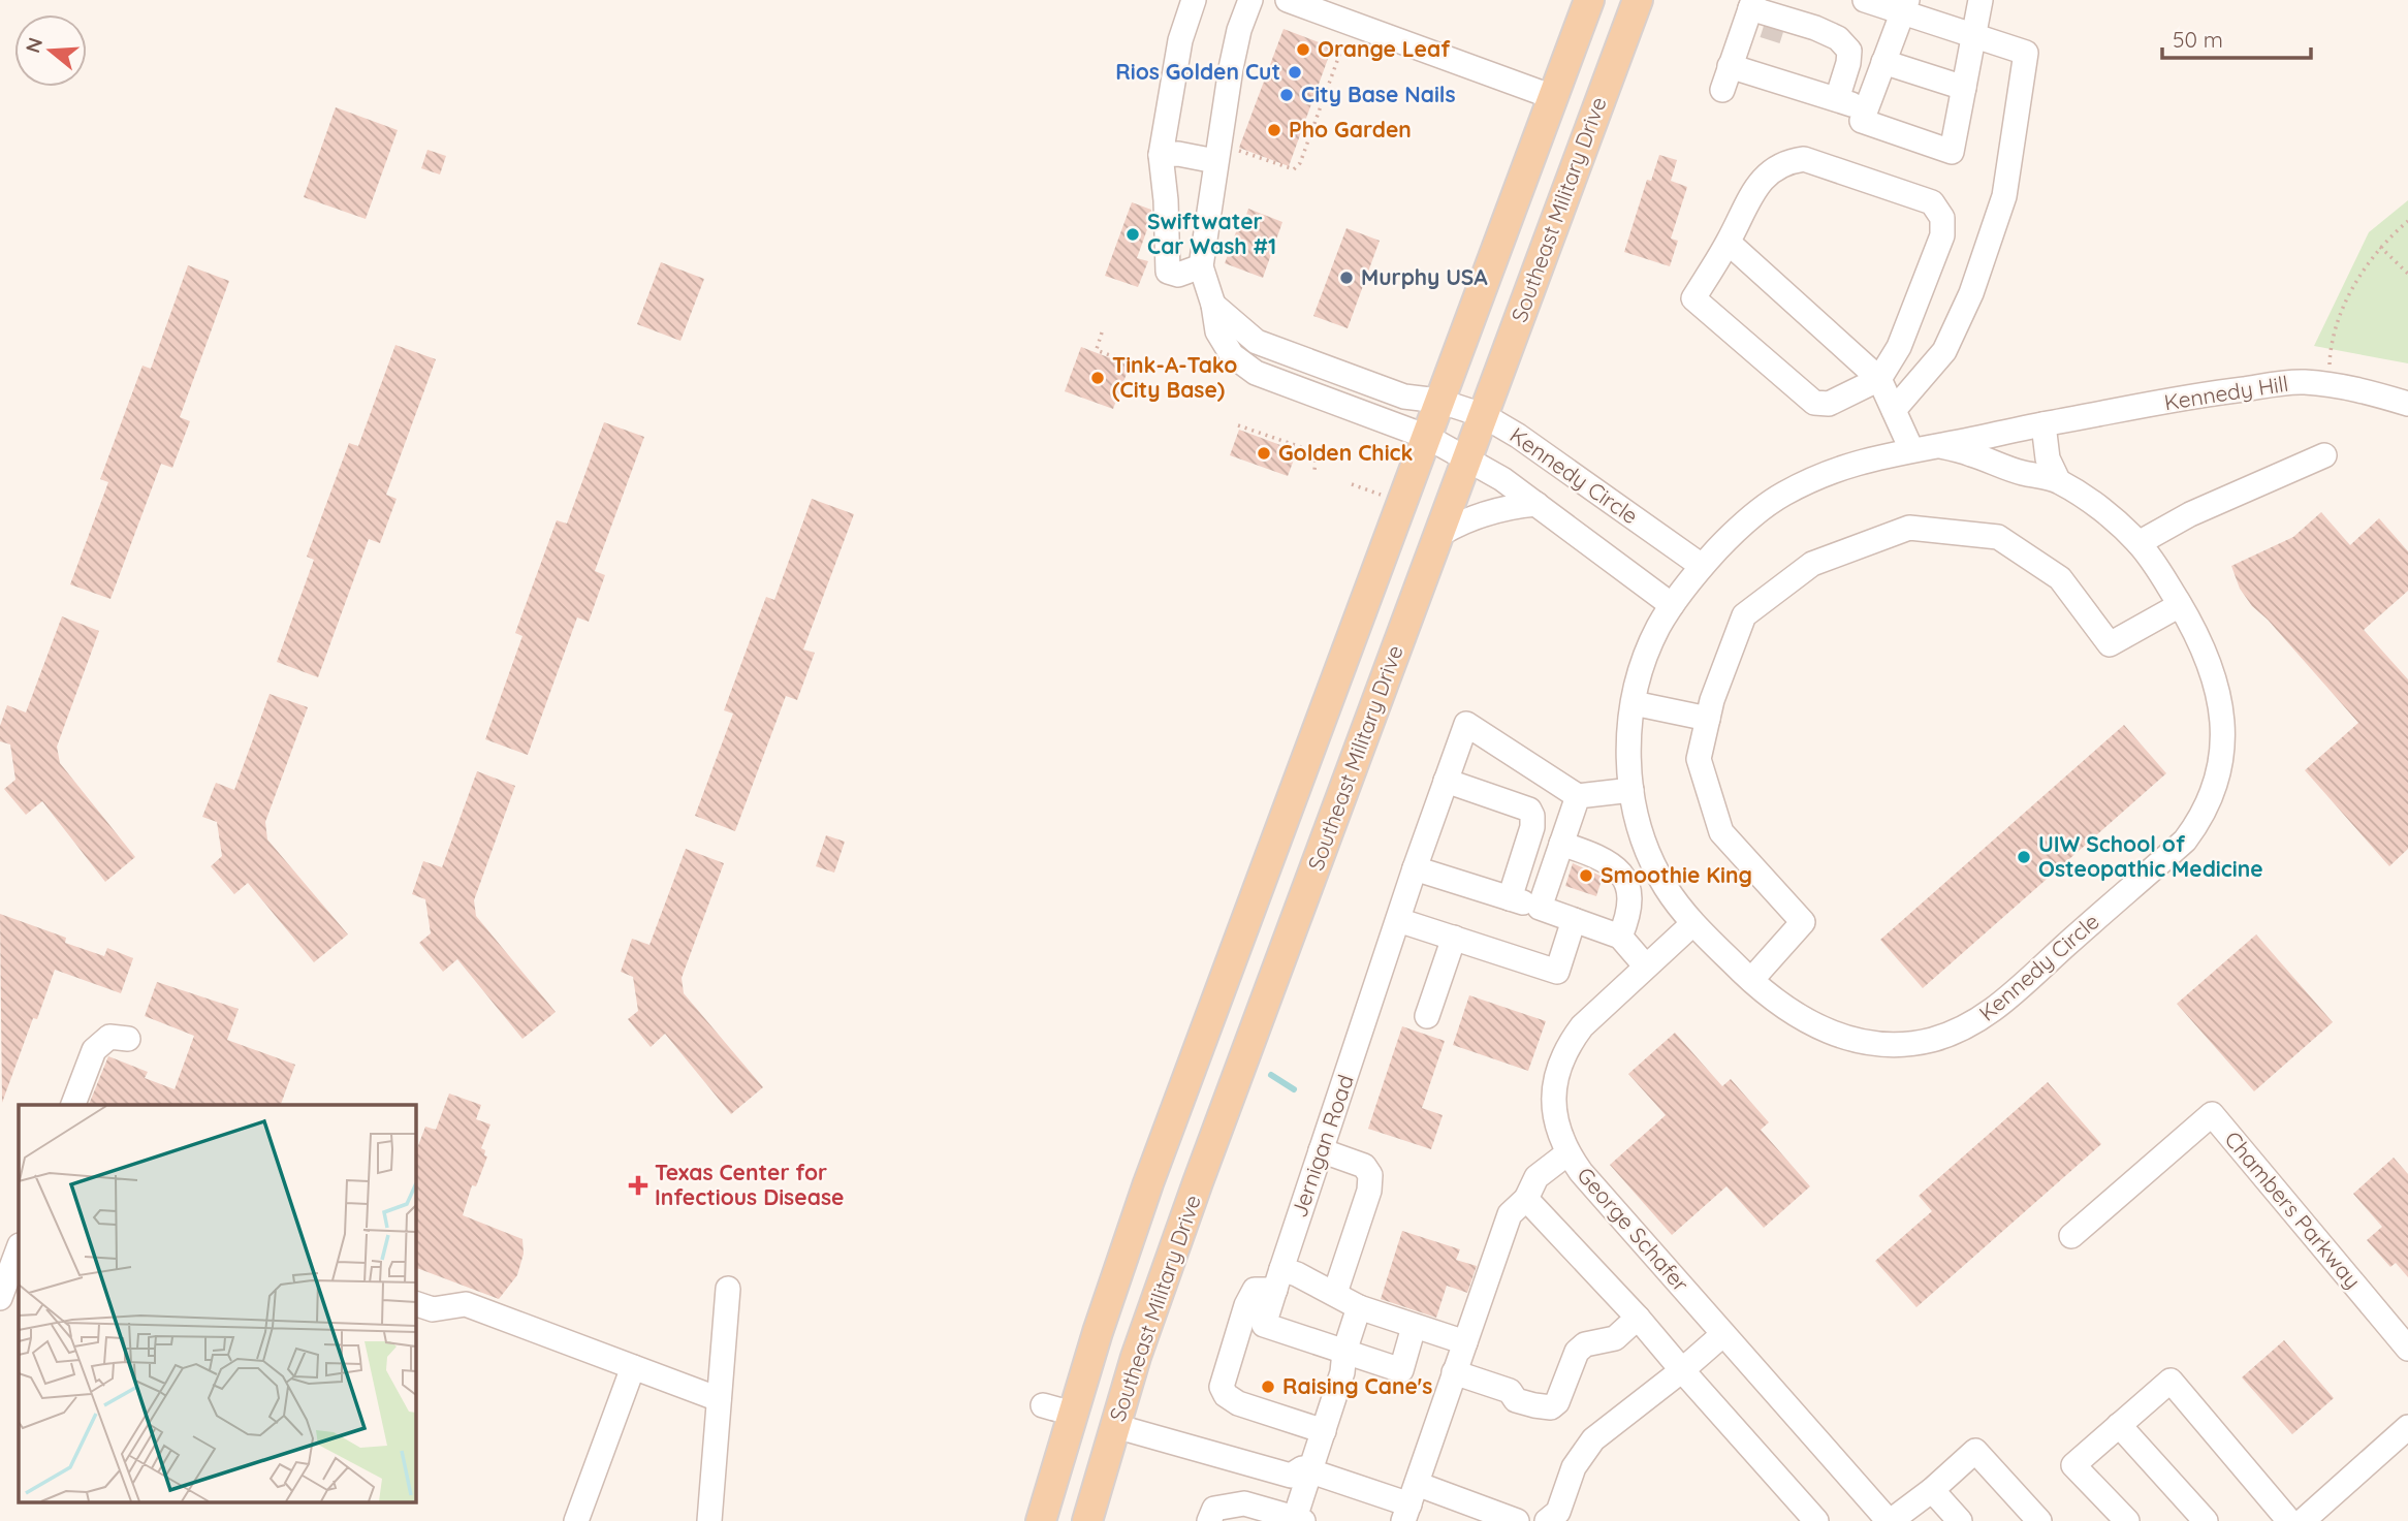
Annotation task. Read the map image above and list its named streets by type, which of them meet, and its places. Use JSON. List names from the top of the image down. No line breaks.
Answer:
{"streets":{"main road":["Southeast Military Drive"],"street":["Kennedy Hill","Kennedy Circle","Jernigan Road","Chambers Parkway","George Schafer"]},"crossings":[["Southeast Military Drive","Kennedy Circle"],["Kennedy Hill","Kennedy Circle"],["Kennedy Circle","George Schafer"]],"places":{"other":["Orange Leaf","Rios Golden Cut","City Base Nails","Pho Garden","Swiftwater Car Wash #1","Murphy USA","Tink-A-Tako (City Base)","Golden Chick","UIW School of Osteopathic Medicine","Smoothie King","Raising Cane's"],"health":["Texas Center for Infectious Disease"]},"scale_bar":"50 m","north":"left"}
